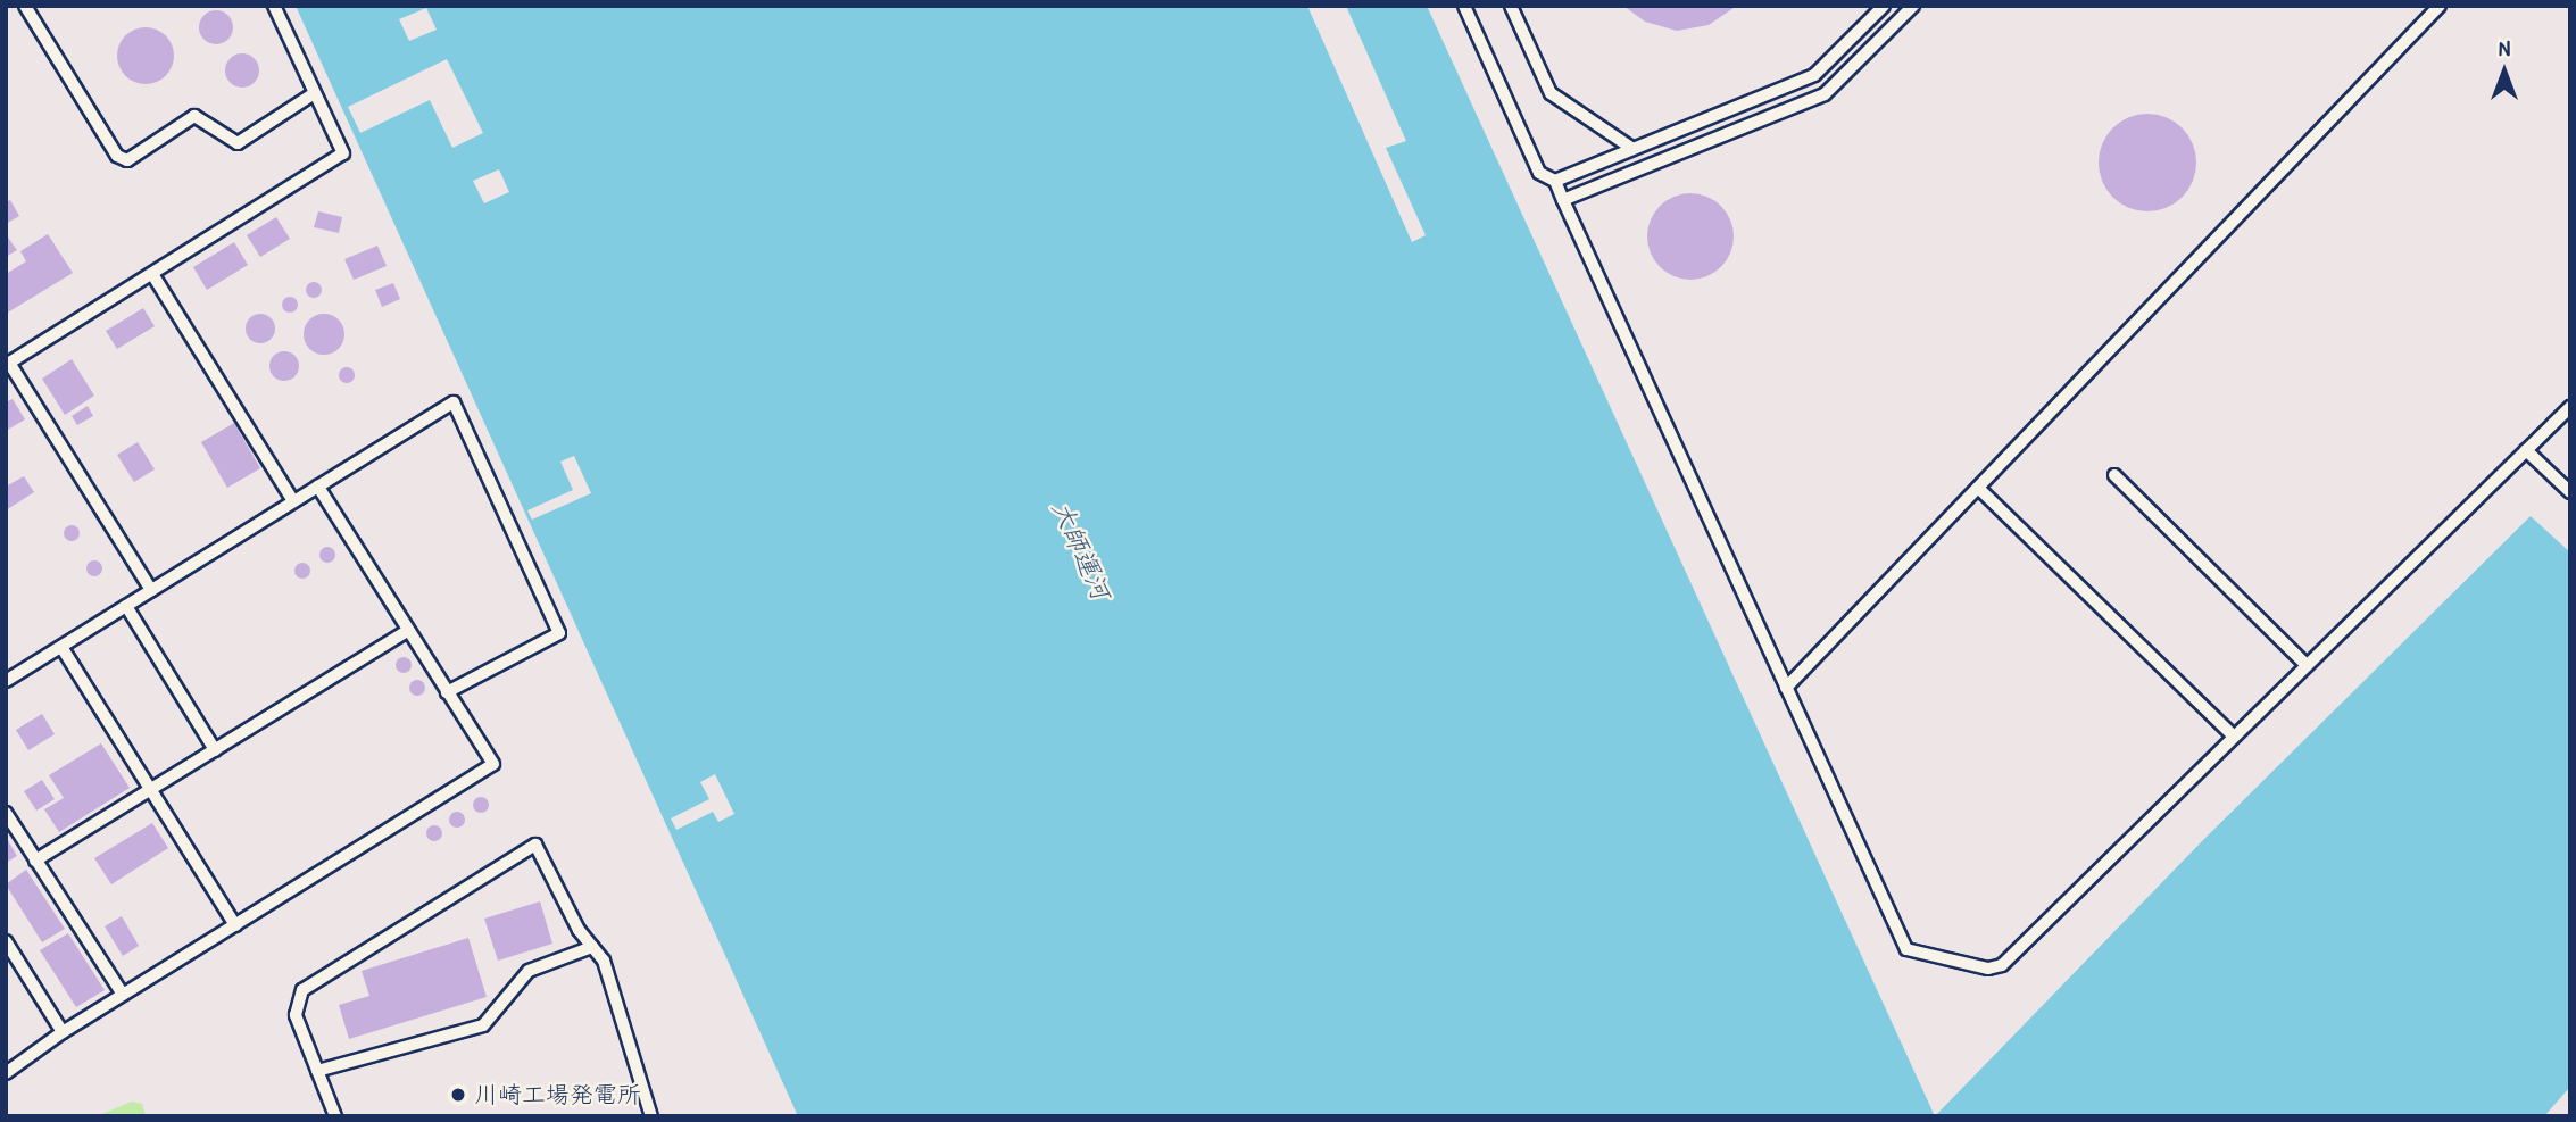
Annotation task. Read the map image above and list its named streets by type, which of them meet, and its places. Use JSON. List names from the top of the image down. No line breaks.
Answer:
{"water":["大師運河"],"places":["川崎工場発電所"],"north":"top"}
